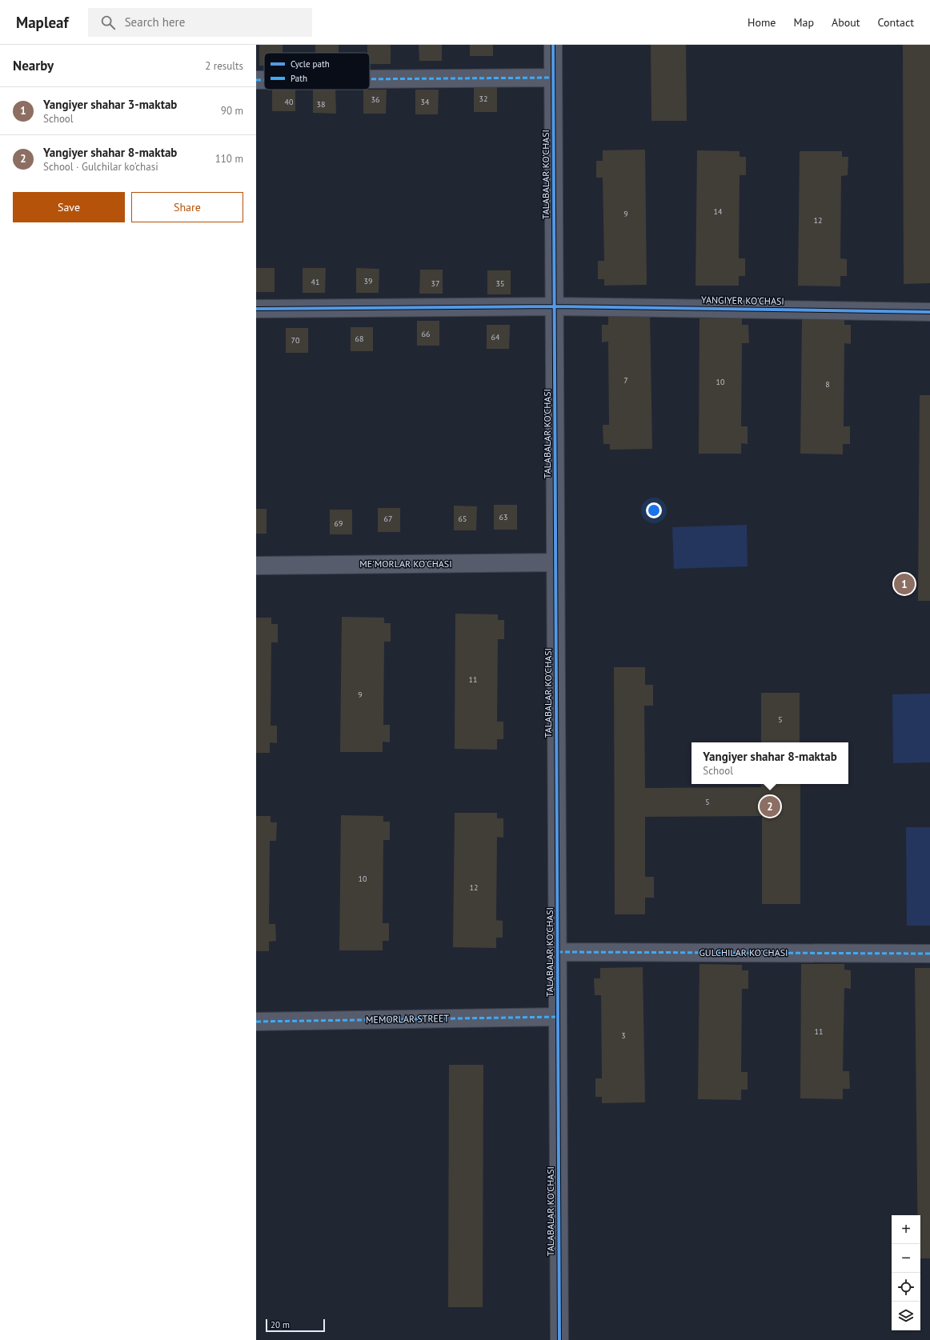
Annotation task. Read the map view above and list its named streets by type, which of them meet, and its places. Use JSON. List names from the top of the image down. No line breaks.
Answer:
{"streets":{"street":["TALABALAR KO'CHASI","YANGIYER KO'CHASI","ME'MORLAR KO'CHASI","GULCHILAR KO'CHASI","MEMORLAR STREET"]},"crossings":[["TALABALAR KO'CHASI","YANGIYER KO'CHASI"],["TALABALAR KO'CHASI","ME'MORLAR KO'CHASI"],["TALABALAR KO'CHASI","GULCHILAR KO'CHASI"],["TALABALAR KO'CHASI","MEMORLAR STREET"]],"house_numbers":["32","36","40","34","38","14","9","12","39","41","37","35","66","64","68","70","7","10","8","63","67","65","69","11","9","5","5","10","12","11","3"],"legend":["Cycle path","Path"],"scale_bar":"20 m","page":{"header":"Mapleaf","search":"Search here","nav":["Home","Map","About","Contact"],"heading":["Nearby","2 results"],"list":[{"mark":"1","name":"Yangiyer shahar 3-maktab","note":"School","value":"90 m"},{"mark":"2","name":"Yangiyer shahar 8-maktab","note":"School · Gulchilar ko'chasi","value":"110 m"}],"buttons":["Save","Share"],"pins":["1","2"],"popup":["Yangiyer shahar 8-maktab","School"],"map_buttons":["+","−"],"scale":"20 m"}}
